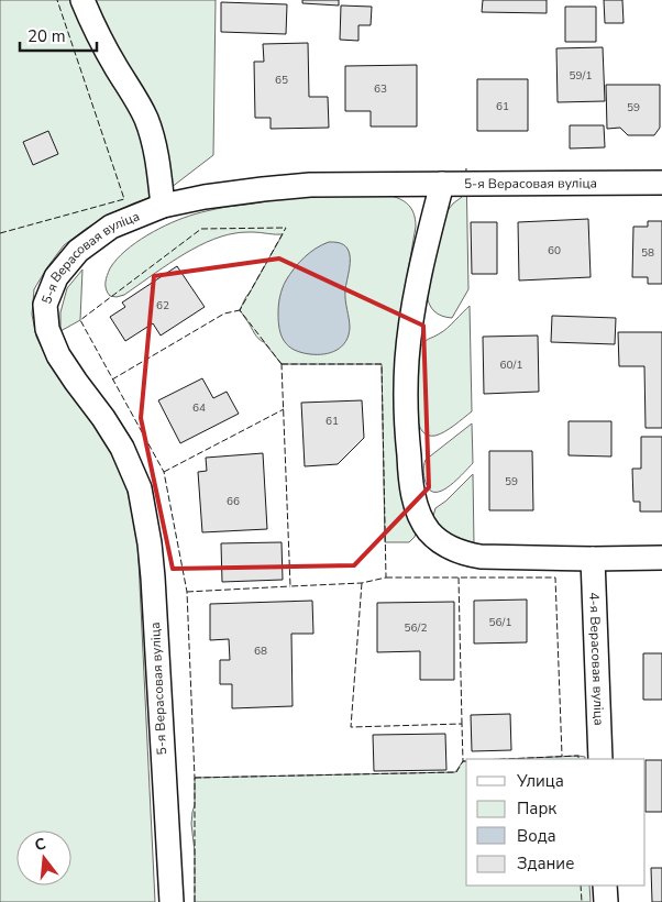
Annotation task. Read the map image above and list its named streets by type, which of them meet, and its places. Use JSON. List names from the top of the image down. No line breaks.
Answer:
{"streets":{"street":["5-я Верасовая вуліца","4-я Верасовая вуліца"]},"house_numbers":["59/1","65","63","61","59","60","58","62","60/1","64","61","59","66","56/1","56/2","68"],"legend":["Улица","Парк","Вода","Здание"],"scale_bar":"20 m","north":"top"}
